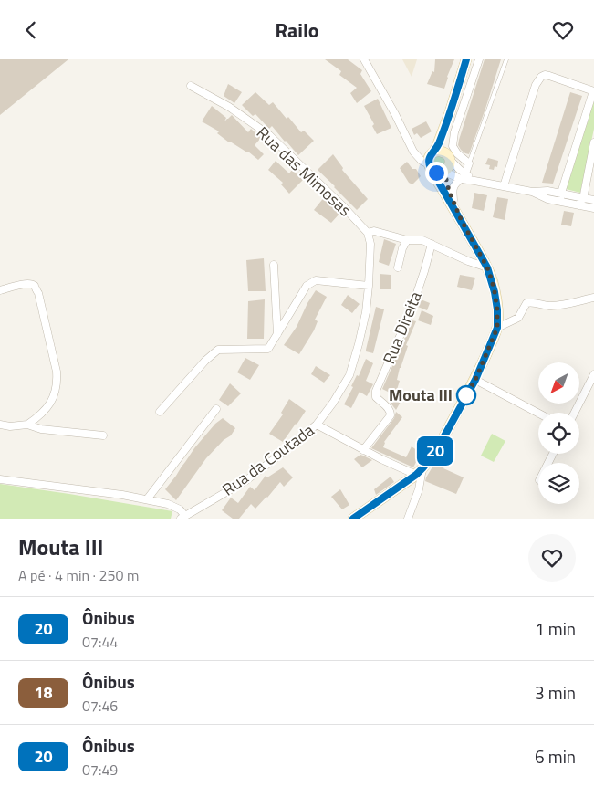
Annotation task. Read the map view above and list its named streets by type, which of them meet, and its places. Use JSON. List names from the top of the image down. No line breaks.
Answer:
{"streets":{"street":["Rua das Mimosas","Rua Direita","Rua da Coutada"]},"crossings":[["Rua das Mimosas","Rua da Coutada"]],"places":["Mouta III"],"lines":["bus line 20"],"north":"bottom left","page":{"header":"Railo","on_map":"20","heading":["Mouta III","A pé · 4 min · 250 m"],"list":[{"mark":"20","name":"Ônibus","note":"07:44","value":"1 min"},{"mark":"18","name":"Ônibus","note":"07:46","value":"3 min"},{"mark":"20","name":"Ônibus","note":"07:49","value":"6 min"}]}}
